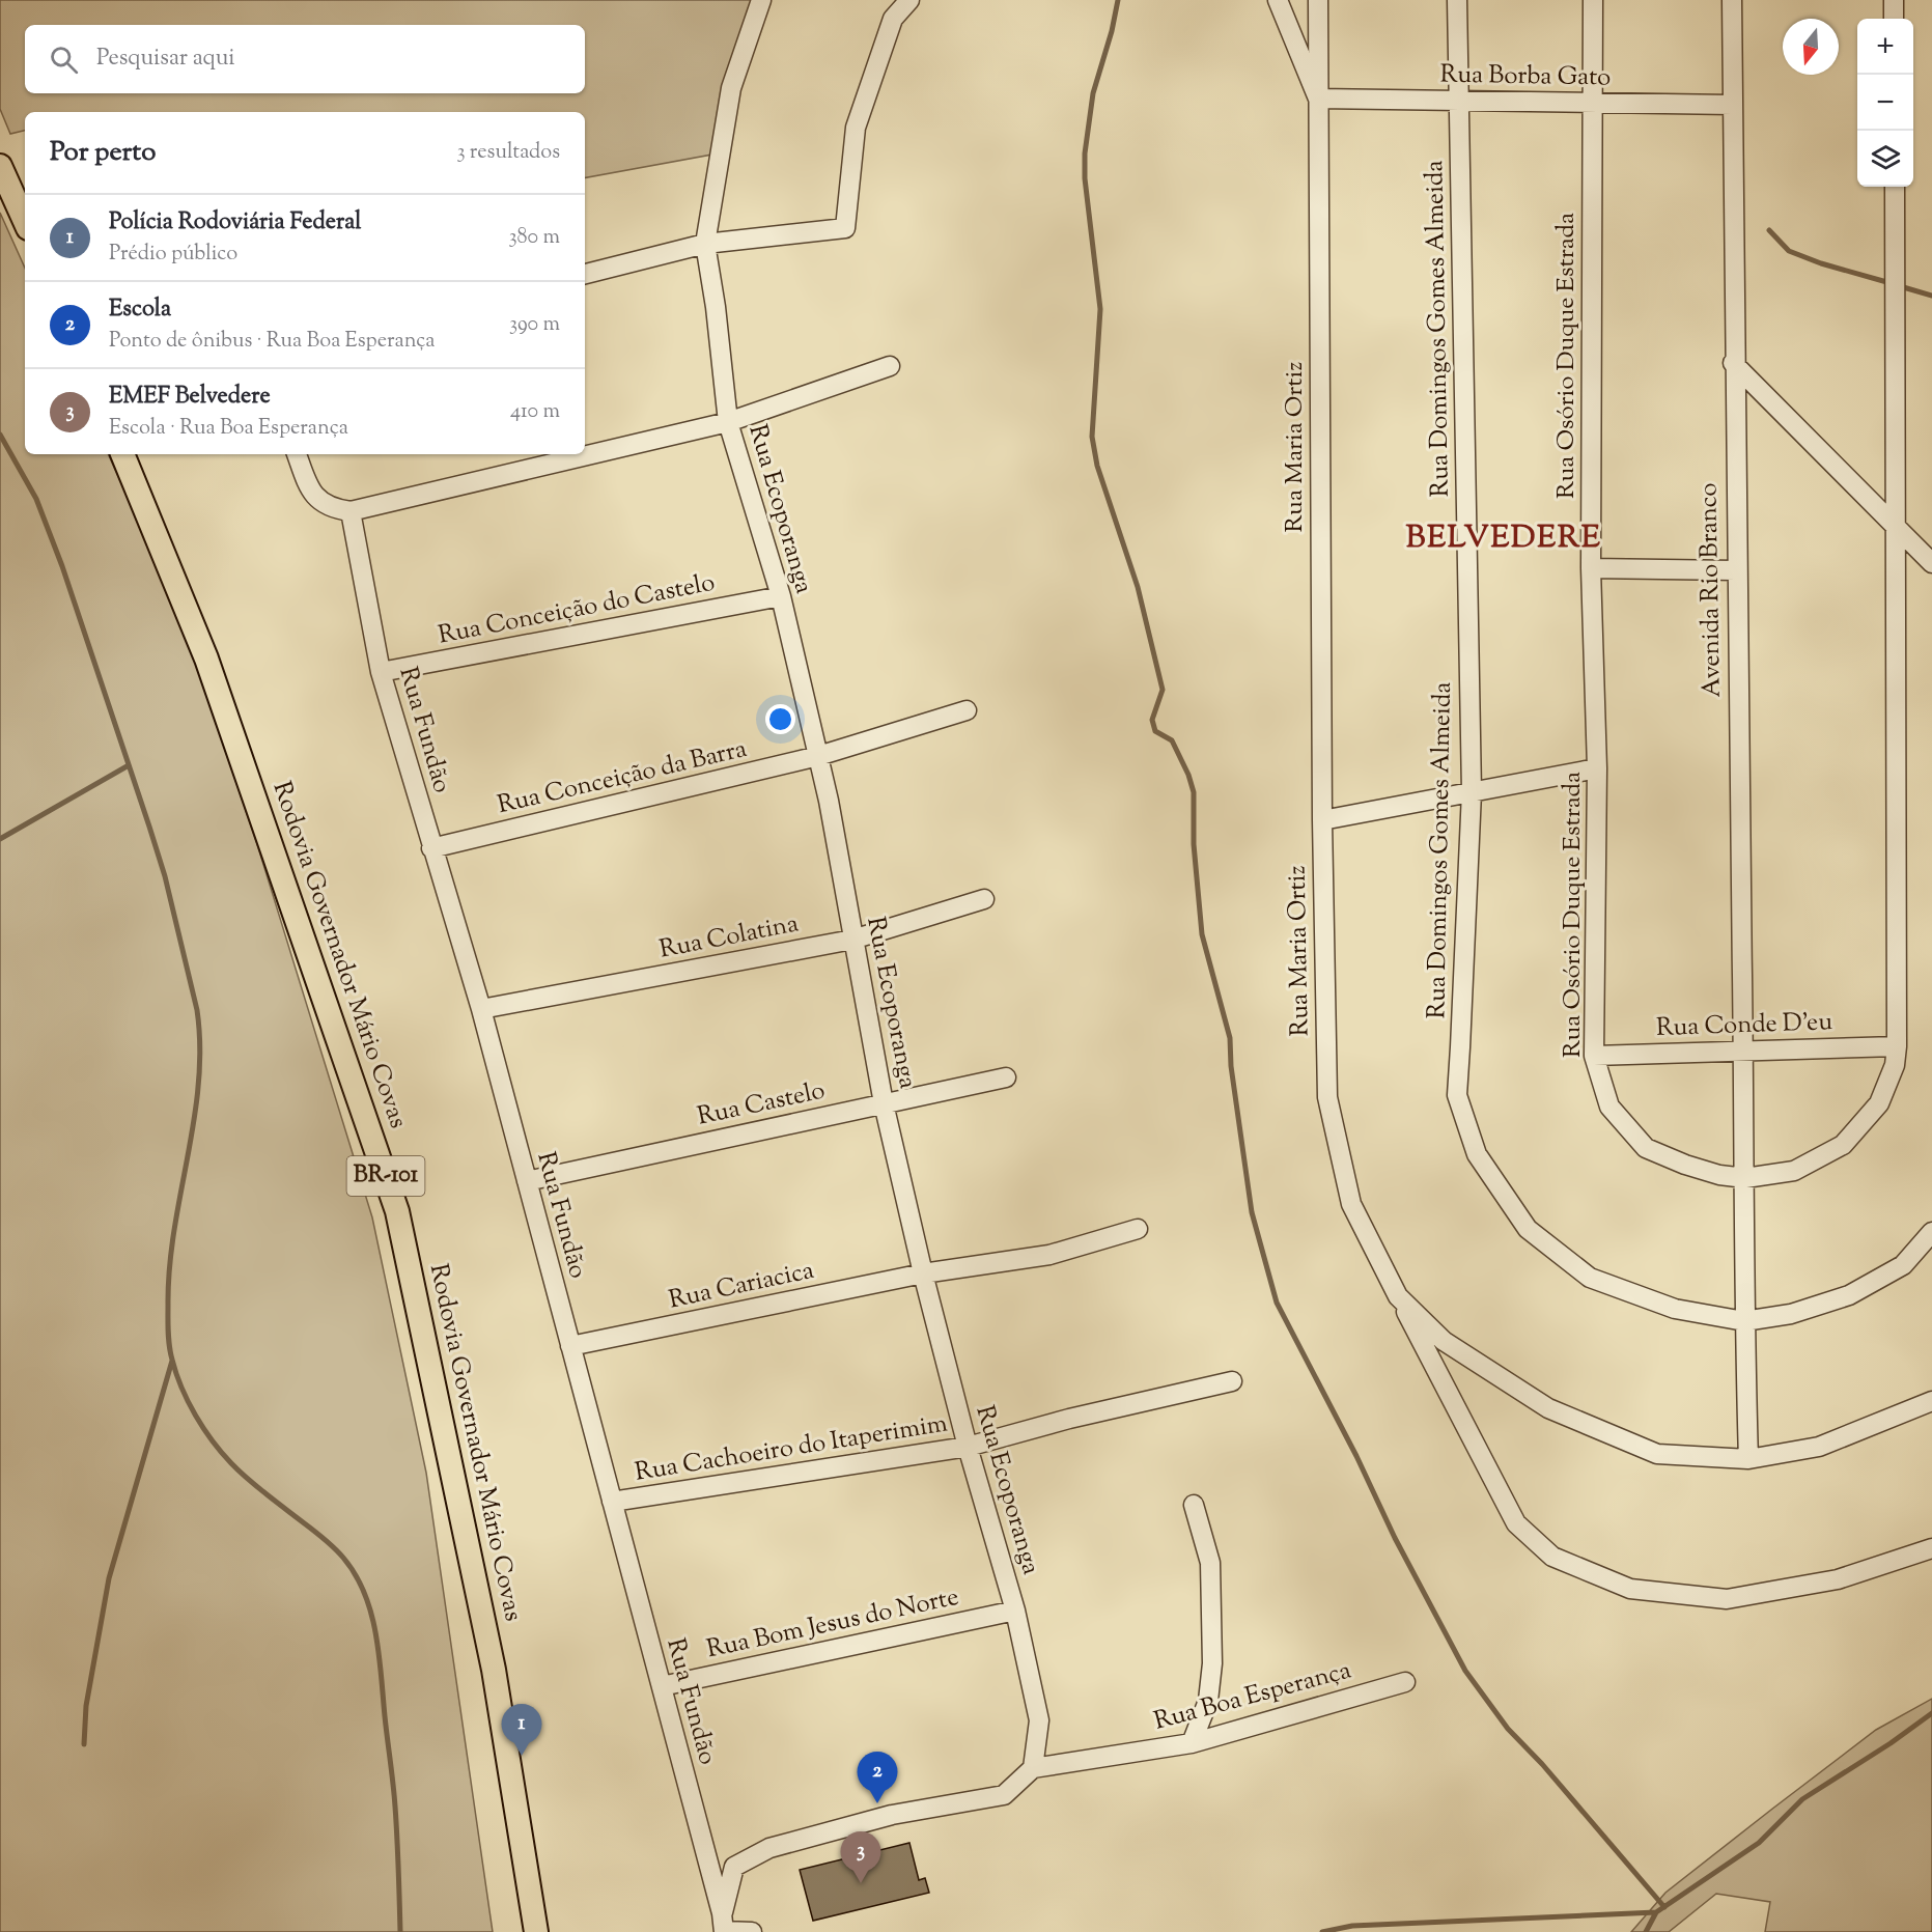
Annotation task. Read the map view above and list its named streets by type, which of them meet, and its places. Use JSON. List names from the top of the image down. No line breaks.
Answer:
{"streets":{"main road":["Rodovia Governador Mário Covas","BR-101"],"street":["Rua Borba Gato","Rua Domingos Gomes Almeida","Rua Osório Duque Estrada","Rua Maria Ortiz","Rua Ecoporanga","Avenida Rio Branco","Rua Conceição do Castelo","Rua Fundão","Rua Conceição da Barra","Rua Colatina","Rua Conde D'eu","Rua Castelo","Rua Cariacica","Rua Cachoeiro do Itaperimim","Rua Bom Jesus do Norte","Rua Boa Esperança"]},"crossings":[["Rua Borba Gato","Rua Domingos Gomes Almeida"],["Rua Borba Gato","Rua Osório Duque Estrada"],["Rua Borba Gato","Rua Maria Ortiz"],["Rua Borba Gato","Avenida Rio Branco"],["Rua Domingos Gomes Almeida","Avenida Rio Branco"],["Rua Osório Duque Estrada","Avenida Rio Branco"],["Rua Osório Duque Estrada","Rua Conde D'eu"],["Rua Maria Ortiz","Avenida Rio Branco"],["Rua Ecoporanga","Rua Conceição do Castelo"],["Rua Ecoporanga","Rua Conceição da Barra"],["Rua Ecoporanga","Rua Colatina"],["Rua Ecoporanga","Rua Castelo"],["Rua Ecoporanga","Rua Cariacica"],["Rua Ecoporanga","Rua Cachoeiro do Itaperimim"],["Rua Ecoporanga","Rua Bom Jesus do Norte"],["Rua Ecoporanga","Rua Boa Esperança"],["Avenida Rio Branco","Rua Conde D'eu"],["Rua Conceição do Castelo","Rua Fundão"],["Rua Fundão","Rua Conceição da Barra"],["Rua Fundão","Rua Colatina"],["Rua Fundão","Rua Castelo"],["Rua Fundão","Rua Cariacica"],["Rua Fundão","Rua Cachoeiro do Itaperimim"],["Rua Fundão","Rua Bom Jesus do Norte"]],"districts":["BELVEDERE"],"north":"bottom","page":{"map_buttons":["+","−"],"search":"Pesquisar aqui","heading":["Por perto","3 resultados"],"list":[{"mark":"1","name":"Polícia Rodoviária Federal","note":"Prédio público","value":"380 m"},{"mark":"2","name":"Escola","note":"Ponto de ônibus · Rua Boa Esperança","value":"390 m"},{"mark":"3","name":"EMEF Belvedere","note":"Escola · Rua Boa Esperança","value":"410 m"}],"pins":["1","2","3"]}}
